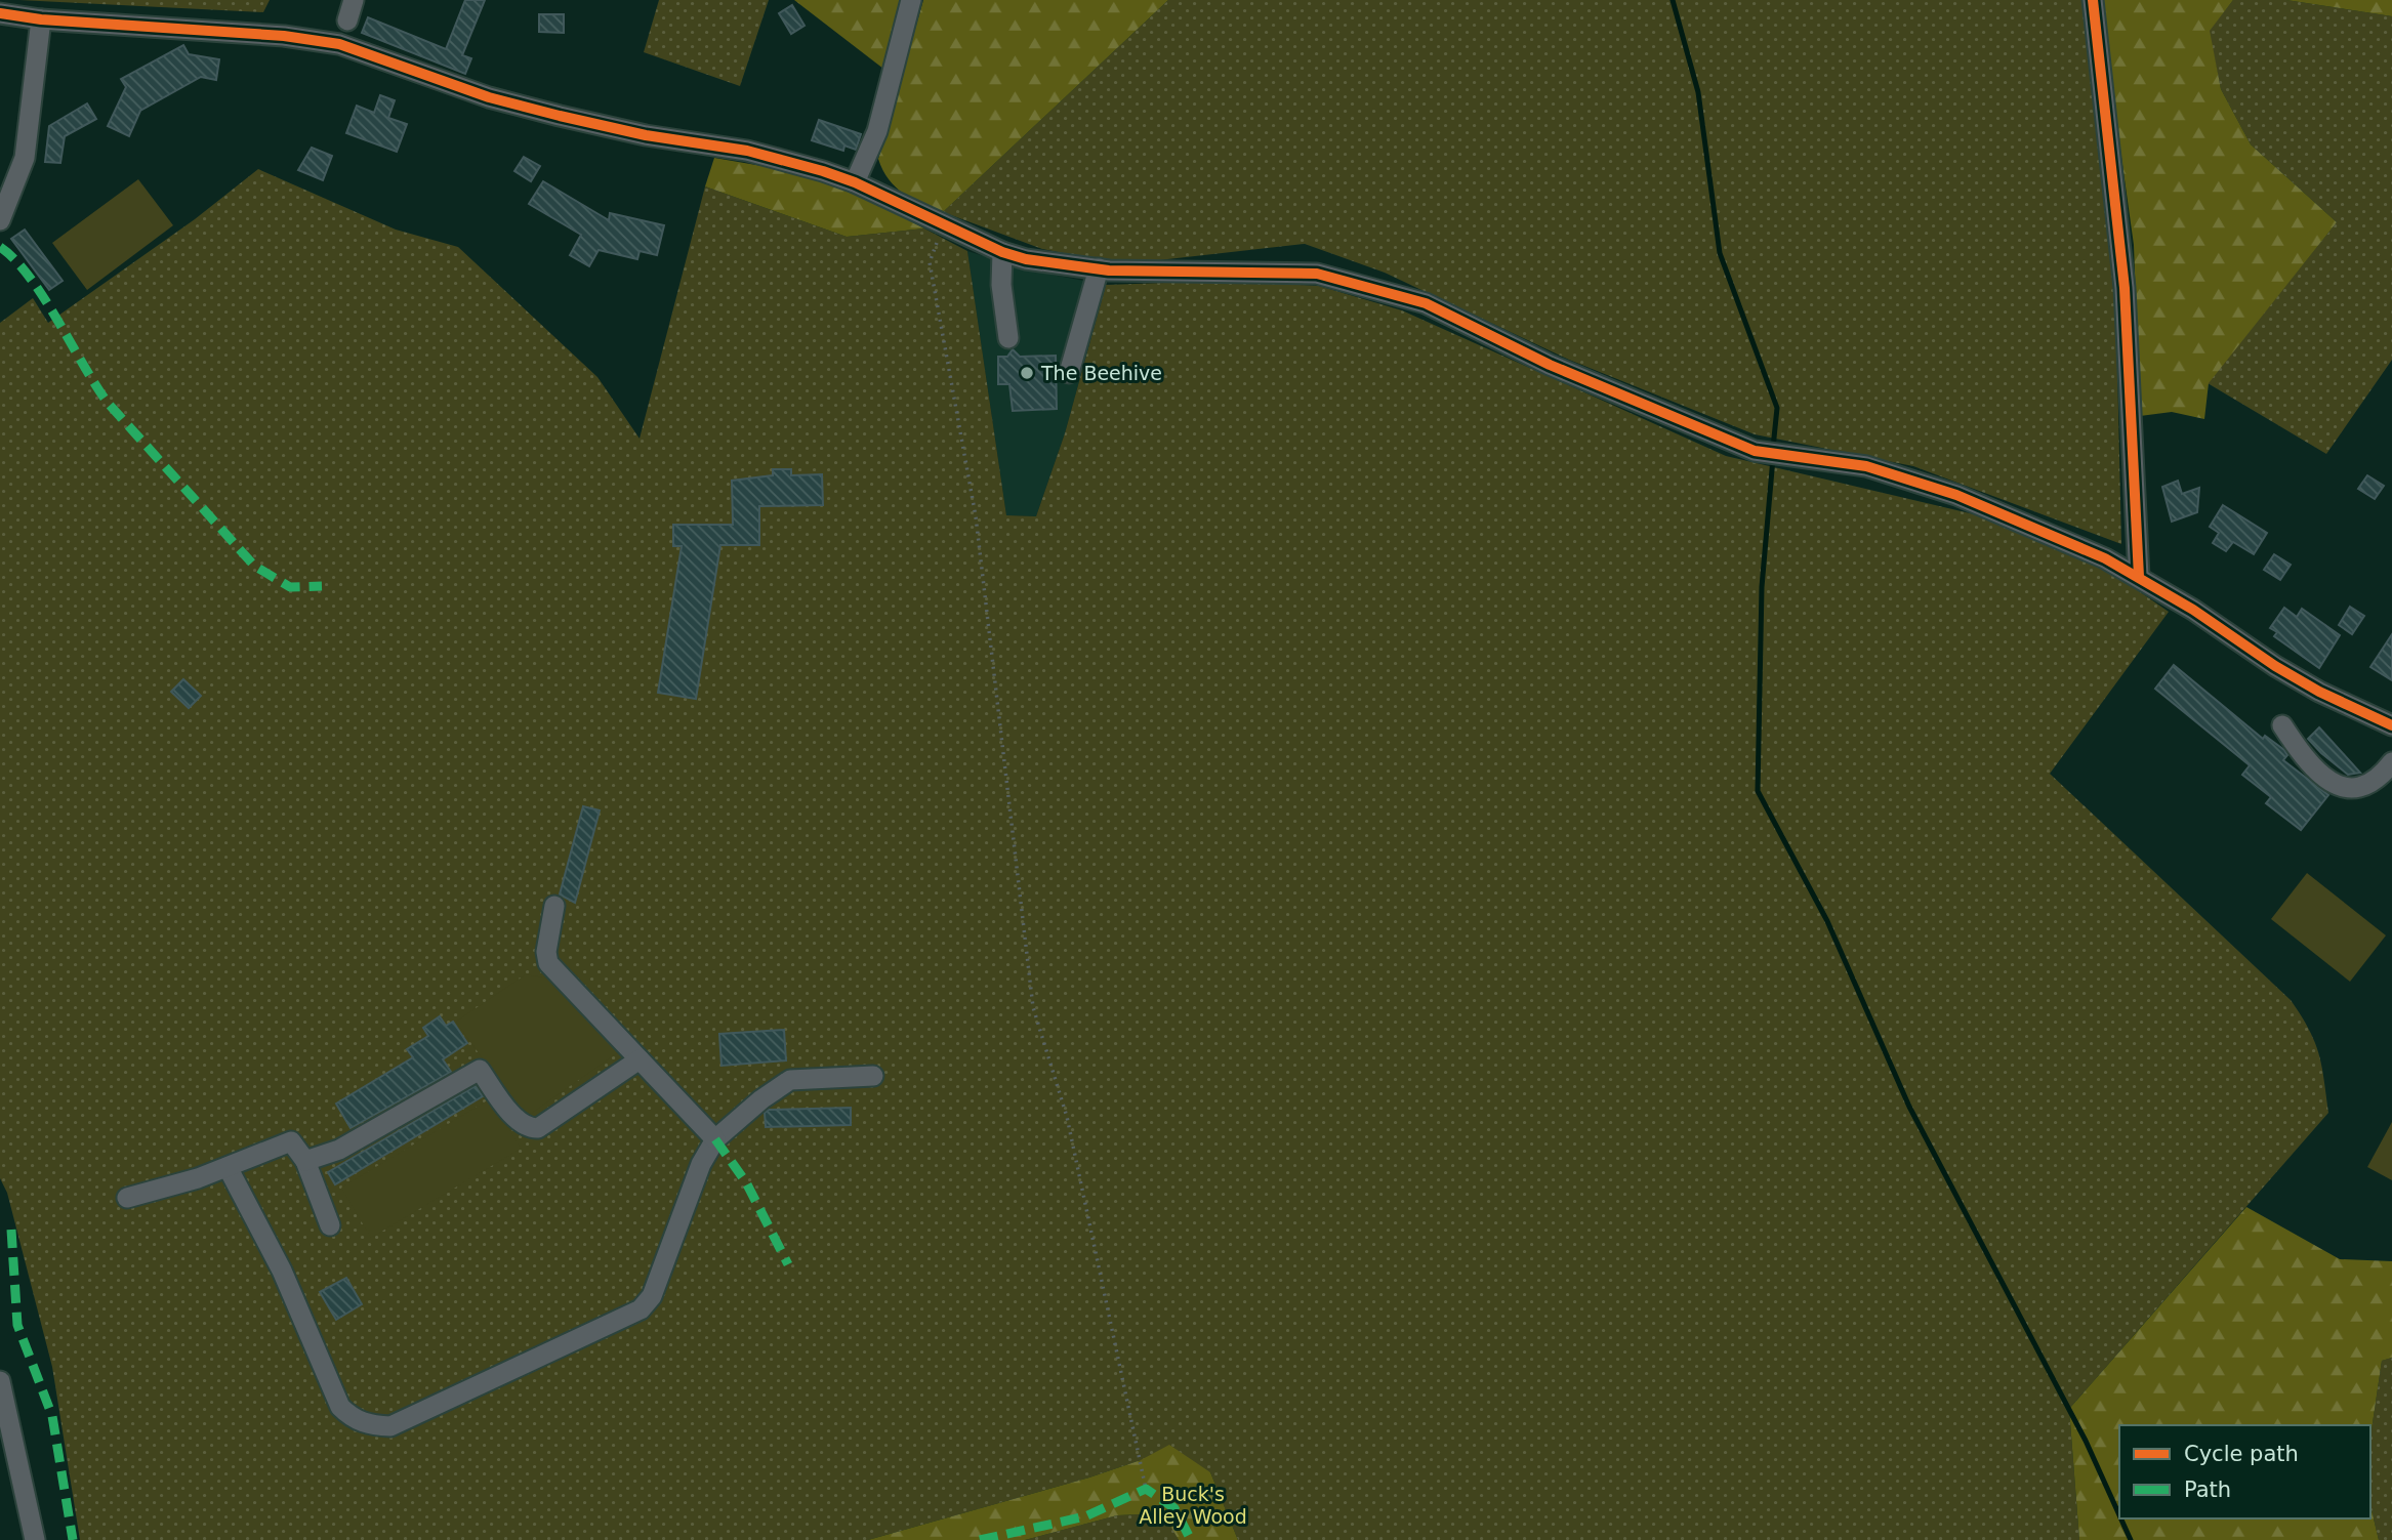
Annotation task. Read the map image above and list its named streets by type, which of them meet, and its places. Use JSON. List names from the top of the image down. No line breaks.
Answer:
{"parks":["Buck's Alley Wood"],"places":["The Beehive"],"legend":["Cycle path","Path"]}
